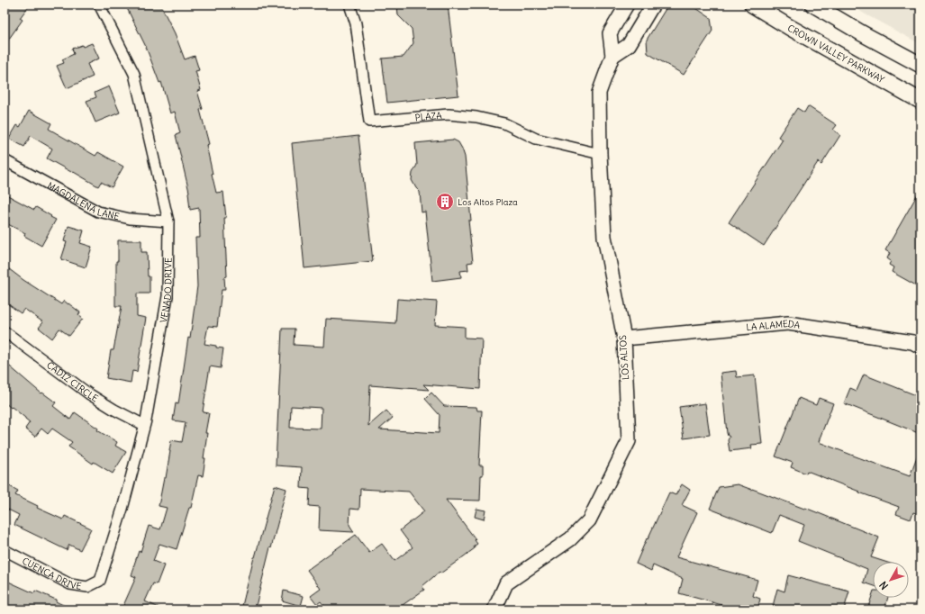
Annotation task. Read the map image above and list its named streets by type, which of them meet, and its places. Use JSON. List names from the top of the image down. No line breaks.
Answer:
{"streets":{"main road":["CROWN VALLEY PARKWAY"],"street":["PLAZA","MAGDALENA LANE","VENADO DRIVE","LA ALAMEDA","LOS ALTOS","CADIZ CIRCLE","CUENCA DRIVE"]},"crossings":[["PLAZA","LOS ALTOS"],["MAGDALENA LANE","VENADO DRIVE"],["VENADO DRIVE","CADIZ CIRCLE"],["VENADO DRIVE","CUENCA DRIVE"],["LA ALAMEDA","LOS ALTOS"]],"places":{"building":["Los Altos Plaza"]},"north":"bottom left"}
